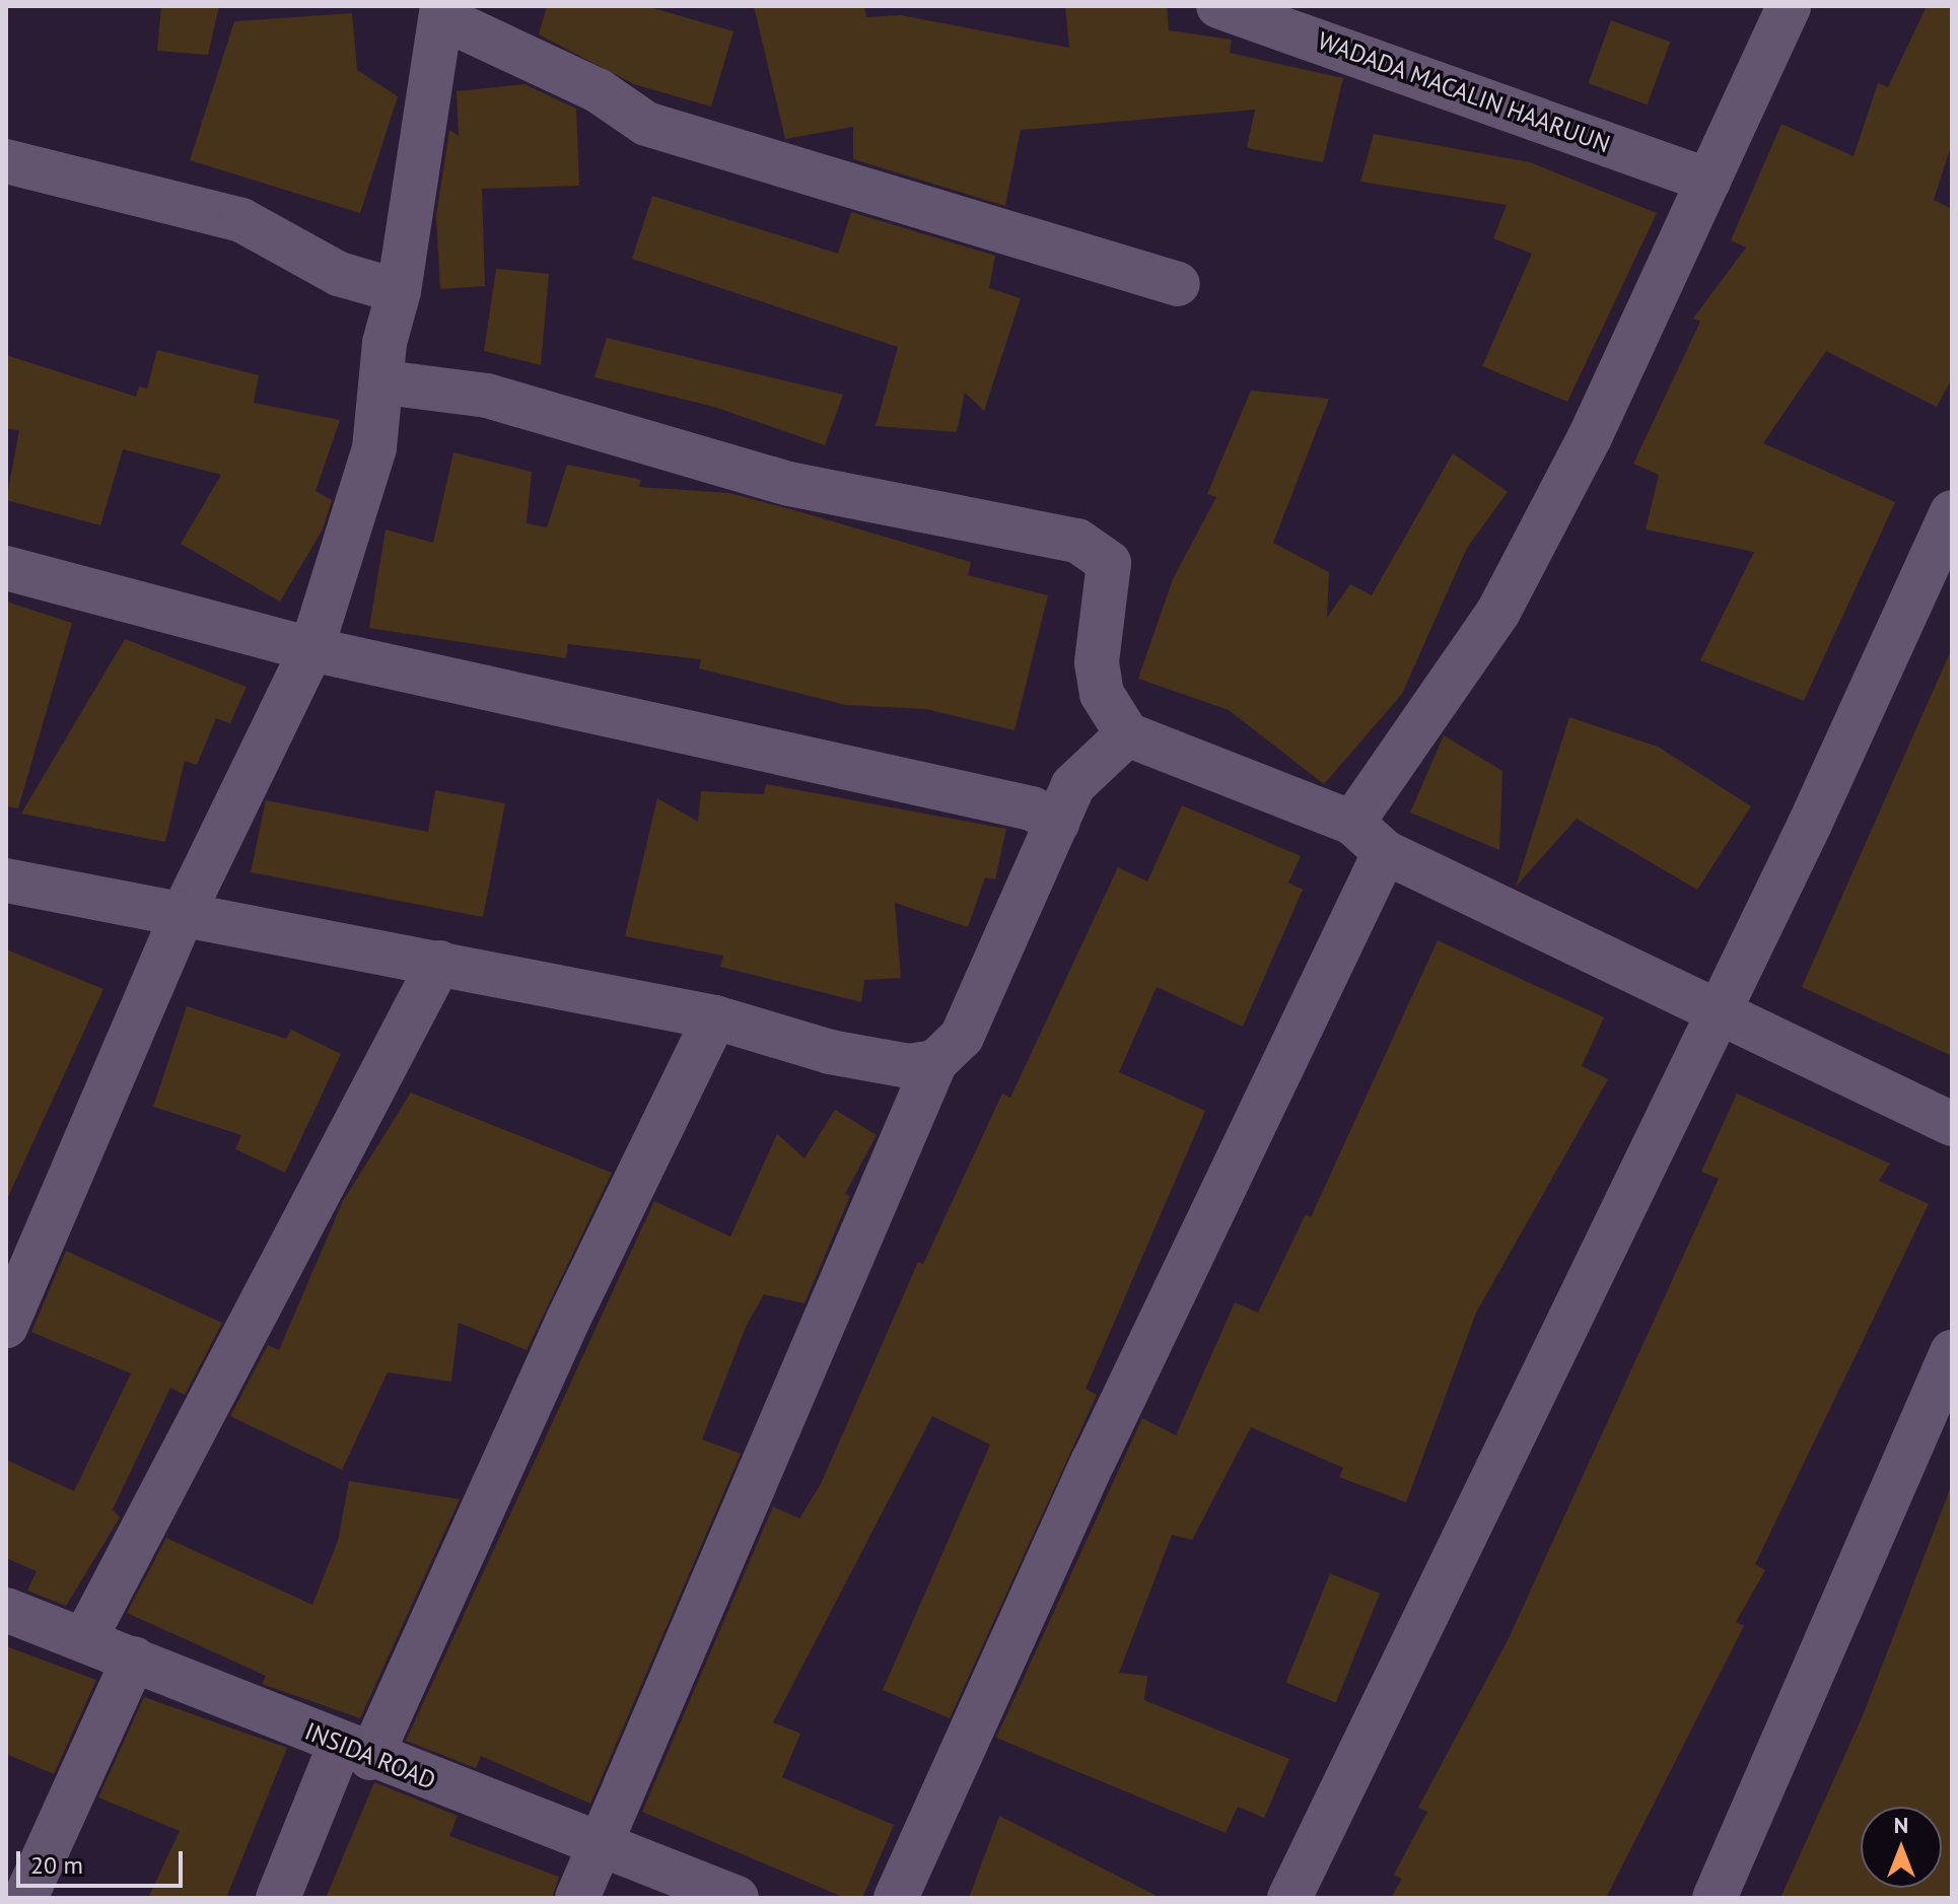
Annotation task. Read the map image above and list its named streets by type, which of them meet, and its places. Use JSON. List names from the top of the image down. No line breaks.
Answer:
{"streets":{"street":["WADADA MACALIN HAARUUN","INSIDA ROAD"]},"scale_bar":"20 m","north":"top"}
